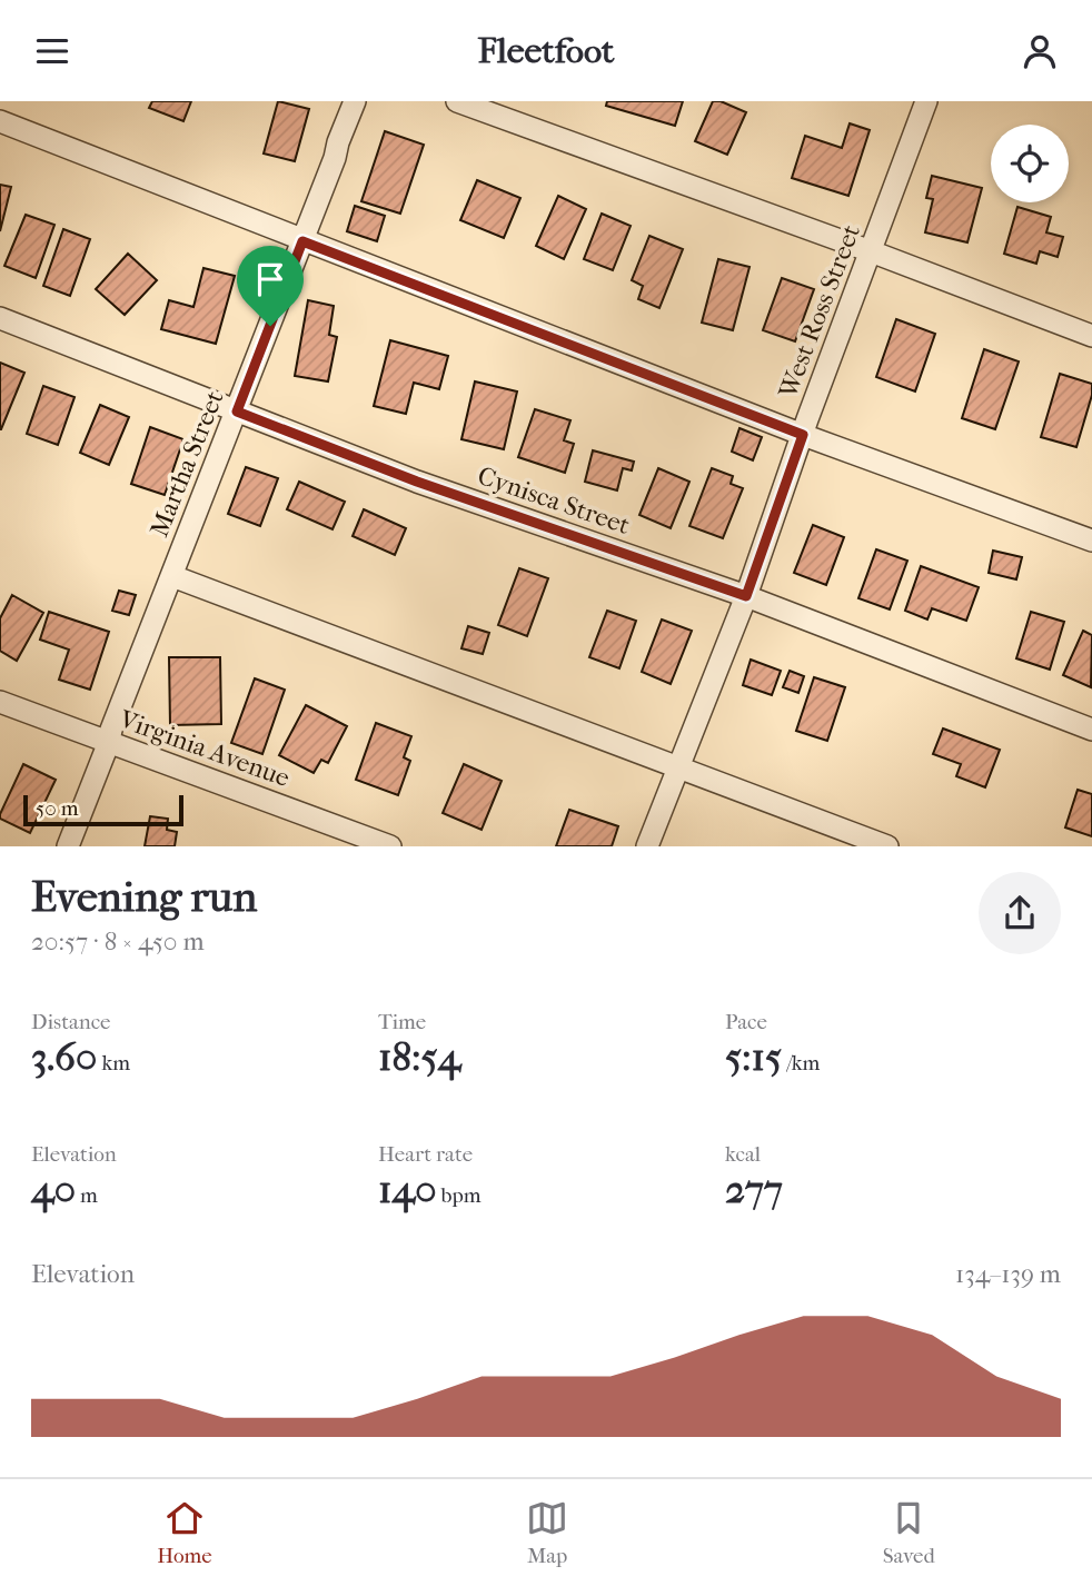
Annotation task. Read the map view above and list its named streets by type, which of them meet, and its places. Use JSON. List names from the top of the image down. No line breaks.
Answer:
{"streets":{"street":["West Ross Street","Martha Street","Cynisca Street","Virginia Avenue"]},"crossings":[["West Ross Street","Cynisca Street"],["Martha Street","Cynisca Street"],["Martha Street","Virginia Avenue"]],"scale_bar":"50 m","page":{"header":"Fleetfoot","scale":"50 m","heading":["Evening run","20:57 · 8 × 450 m"],"stats":[["Distance","3.60 km"],["Time","18:54"],["Pace","5:15 /km"],["Elevation","40 m"],["Heart rate","140 bpm"],["kcal","277"]],"chart":["Elevation","134–139 m"],"tabs":["Home","Map","Saved"]}}
